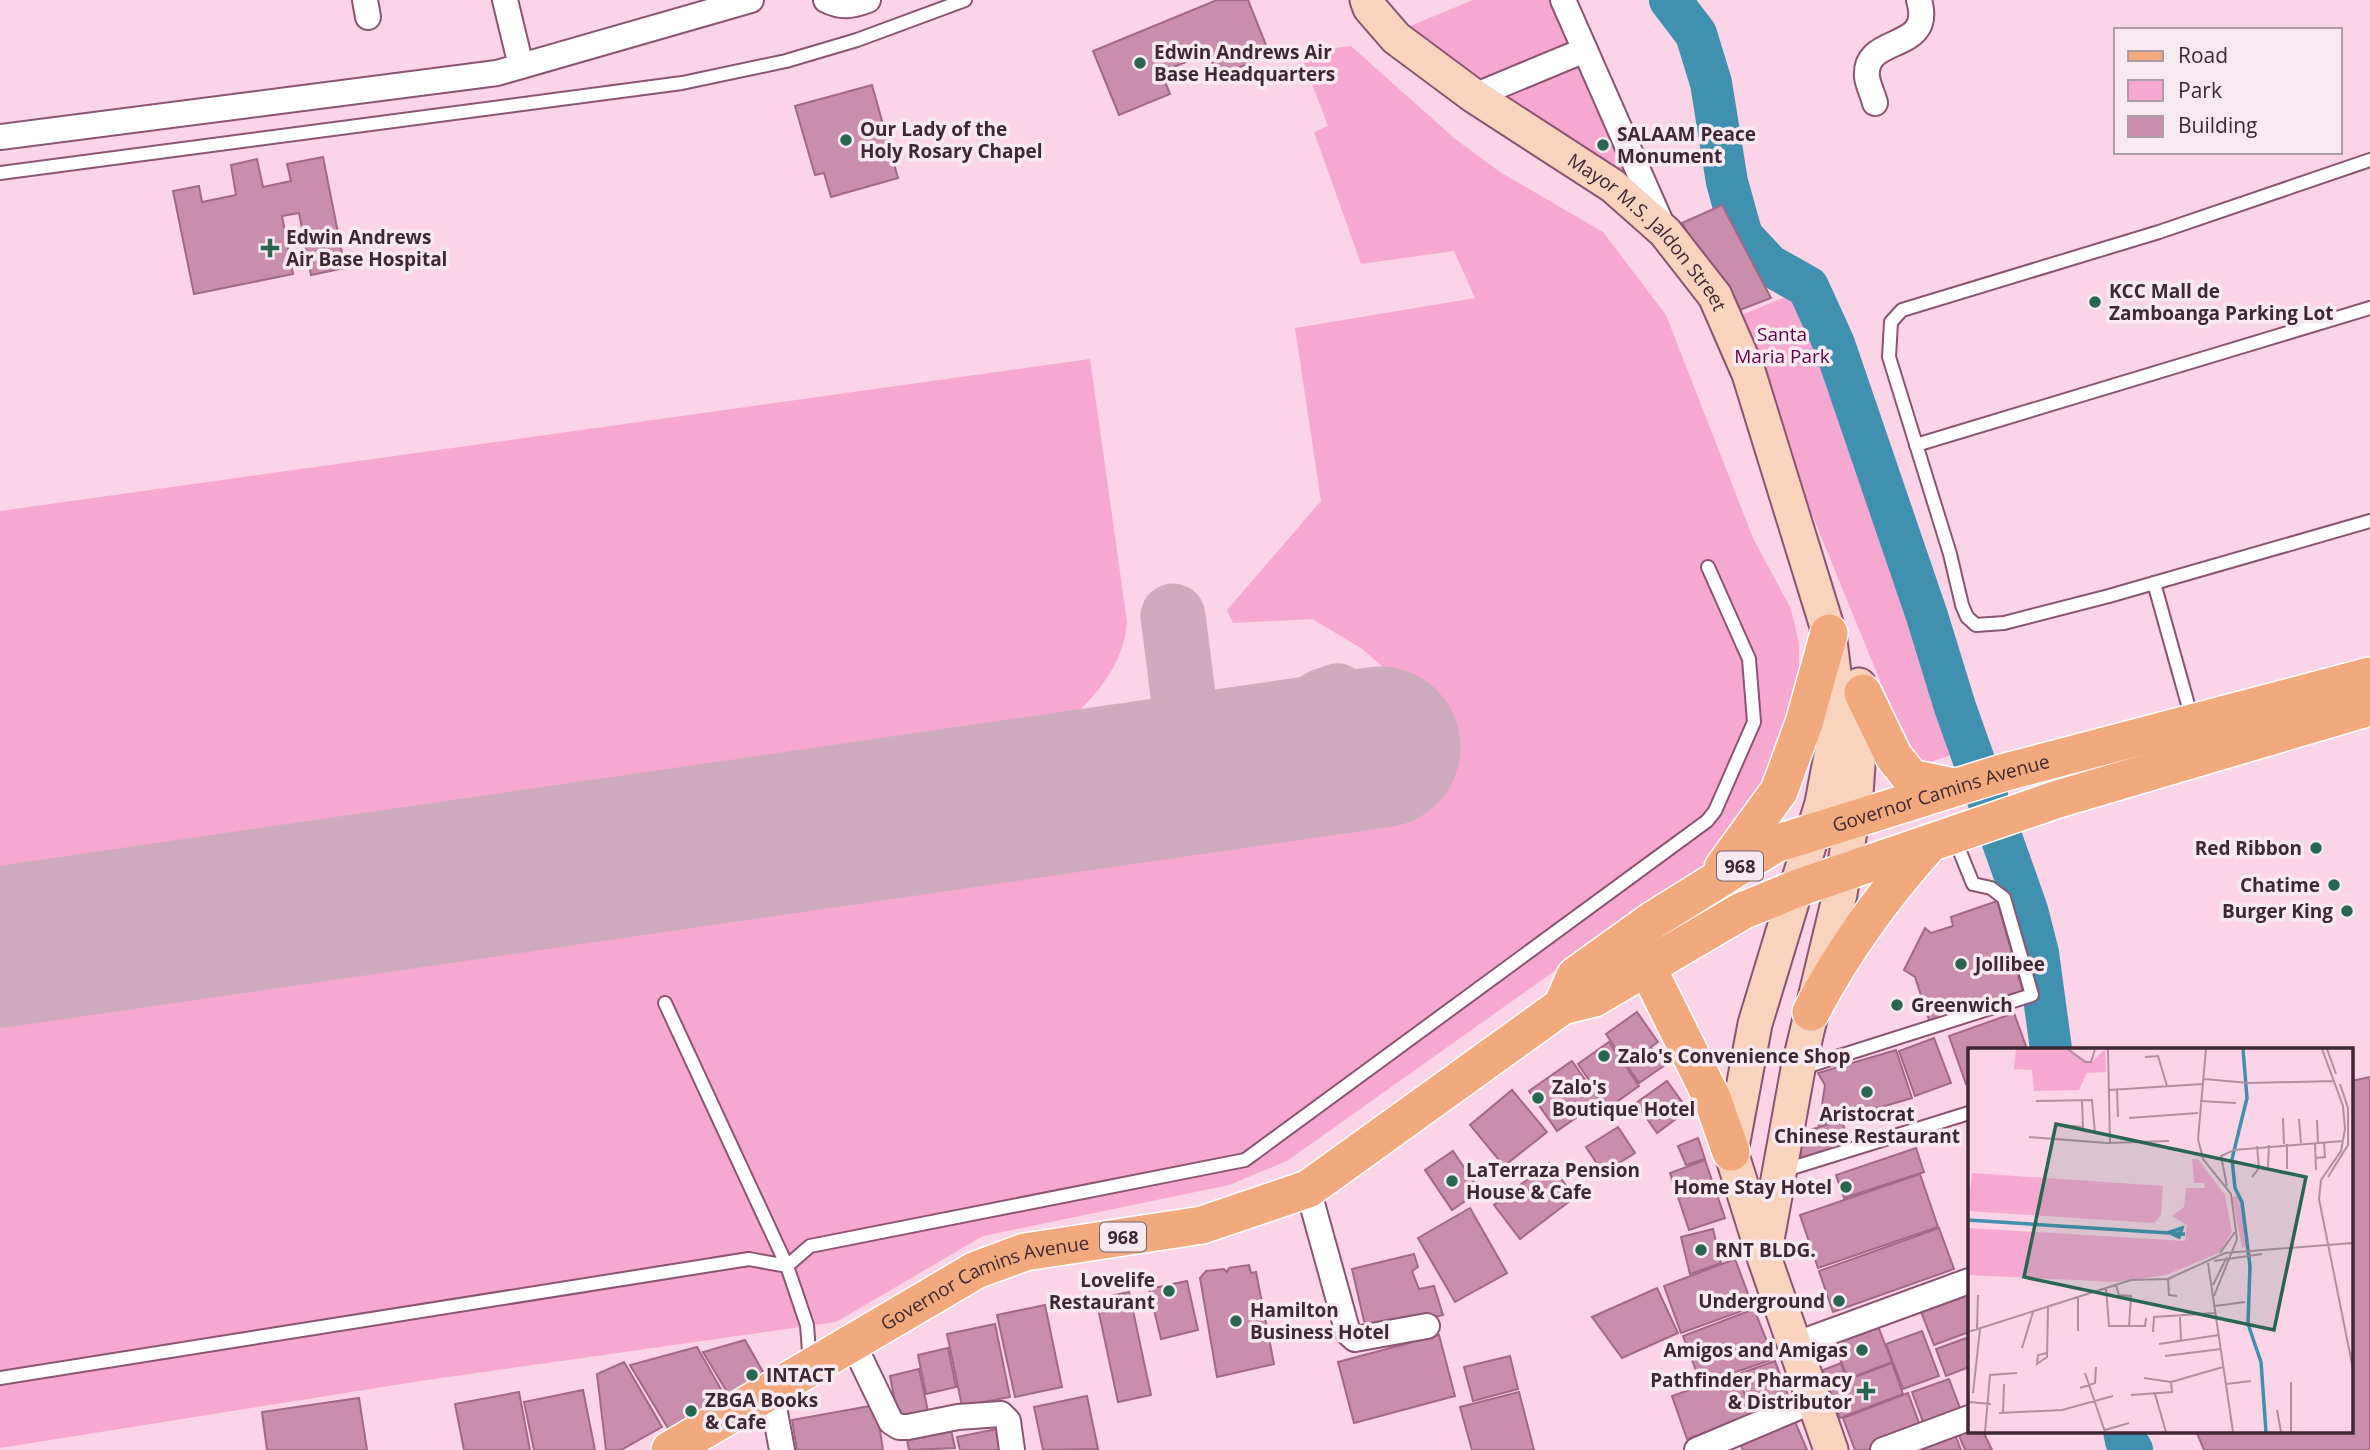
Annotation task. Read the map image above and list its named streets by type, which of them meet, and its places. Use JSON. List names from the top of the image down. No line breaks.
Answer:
{"streets":{"main road":["Mayor M.S. Jaldon Street","Governor Camins Avenue","968"]},"crossings":[["Mayor M.S. Jaldon Street","Governor Camins Avenue"]],"parks":["Santa Maria Park"],"places":{"other":["Edwin Andrews Air Base Headquarters","Our Lady of the Holy Rosary Chapel","SALAAM Peace Monument","KCC Mall de Zamboanga Parking Lot","Red Ribbon","Chatime","Burger King","Jollibee","Greenwich","Zalo's Convenience Shop","Aristocrat Chinese Restaurant","Zalo's Boutique Hotel","LaTerraza Pension House & Cafe","Home Stay Hotel","RNT BLDG.","Lovelife Restaurant","Underground","Hamilton Business Hotel","Amigos and Amigas","INTACT","ZBGA Books & Cafe"],"health":["Edwin Andrews Air Base Hospital","Pathfinder Pharmacy & Distributor"]},"legend":["Road","Park","Building"]}
